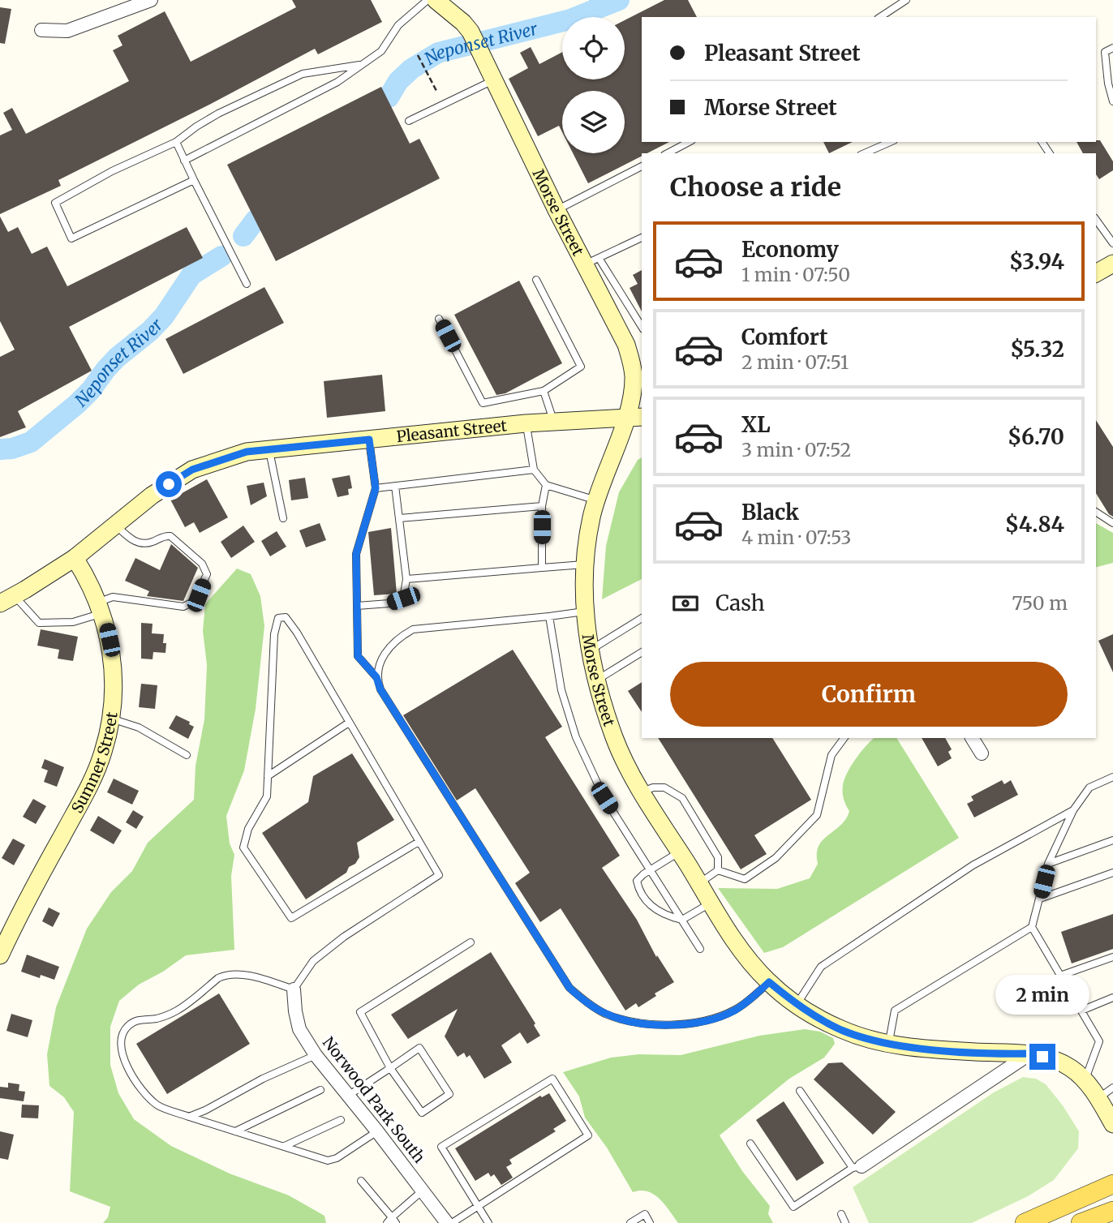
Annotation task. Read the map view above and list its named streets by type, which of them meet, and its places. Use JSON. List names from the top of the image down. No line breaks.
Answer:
{"streets":{"street":["Morse Street","Pleasant Street","Sumner Street","Norwood Park South"]},"crossings":[["Morse Street","Pleasant Street"],["Pleasant Street","Sumner Street"]],"water":["Neponset River"],"page":{"banner":["Pleasant Street","Morse Street"],"heading":"Choose a ride","list":[{"name":"Economy","note":"1 min · 07:50","value":"$3.94"},{"name":"Comfort","note":"2 min · 07:51","value":"$5.32"},{"name":"XL","note":"3 min · 07:52","value":"$6.70"},{"name":"Black","note":"4 min · 07:53","value":"$4.84"}],"pay":["Cash","750 m"],"buttons":"Confirm","bubble":"2 min"}}
